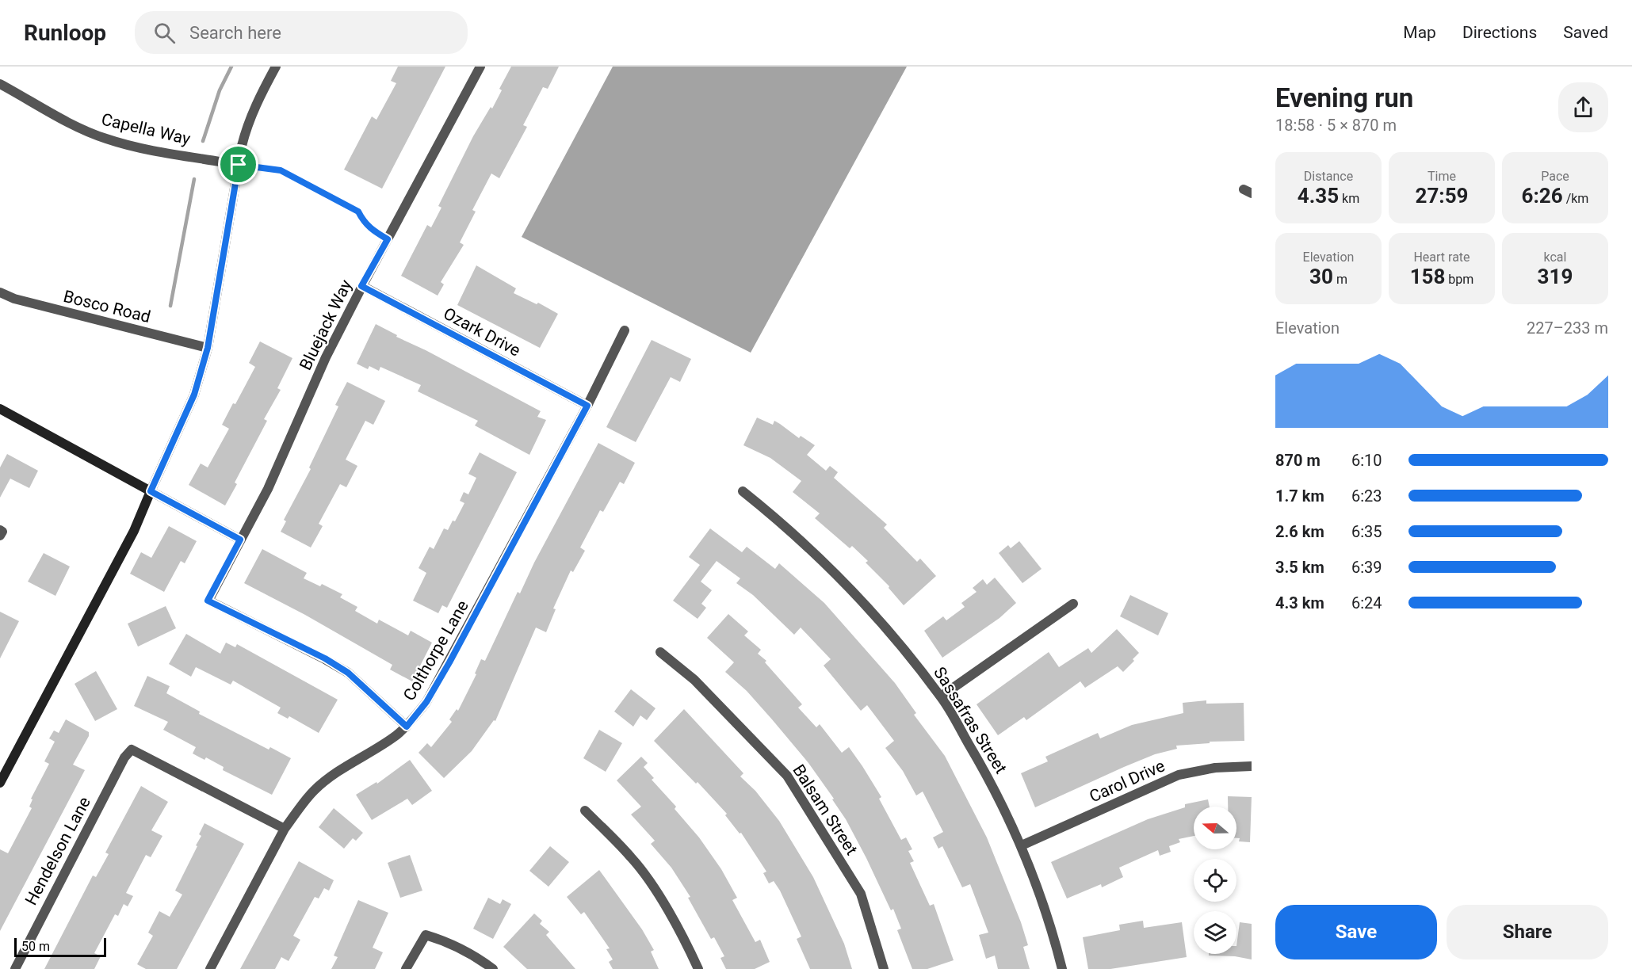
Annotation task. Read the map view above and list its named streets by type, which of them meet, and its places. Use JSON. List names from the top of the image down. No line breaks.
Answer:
{"streets":{"street":["Capella Way","Bosco Road","Bluejack Way","Ozark Drive","Colthorpe Lane","Sassafras Street","Carol Drive","Balsam Street","Hendelson Lane"]},"crossings":[["Bluejack Way","Ozark Drive"],["Bluejack Way","Colthorpe Lane"],["Ozark Drive","Colthorpe Lane"],["Colthorpe Lane","Hendelson Lane"],["Sassafras Street","Carol Drive"]],"scale_bar":"50 m","north":"left","page":{"header":"Runloop","search":"Search here","nav":["Map","Directions","Saved"],"heading":["Evening run","18:58 · 5 × 870 m"],"stats":[["Distance","4.35 km"],["Time","27:59"],["Pace","6:26 /km"],["Elevation","30 m"],["Heart rate","158 bpm"],["kcal","319"]],"chart":["Elevation","227–233 m"],"list":[{"name":"870 m","note":"6:10"},{"name":"1.7 km","note":"6:23"},{"name":"2.6 km","note":"6:35"},{"name":"3.5 km","note":"6:39"},{"name":"4.3 km","note":"6:24"}],"buttons":["Save","Share"],"scale":"50 m"}}
